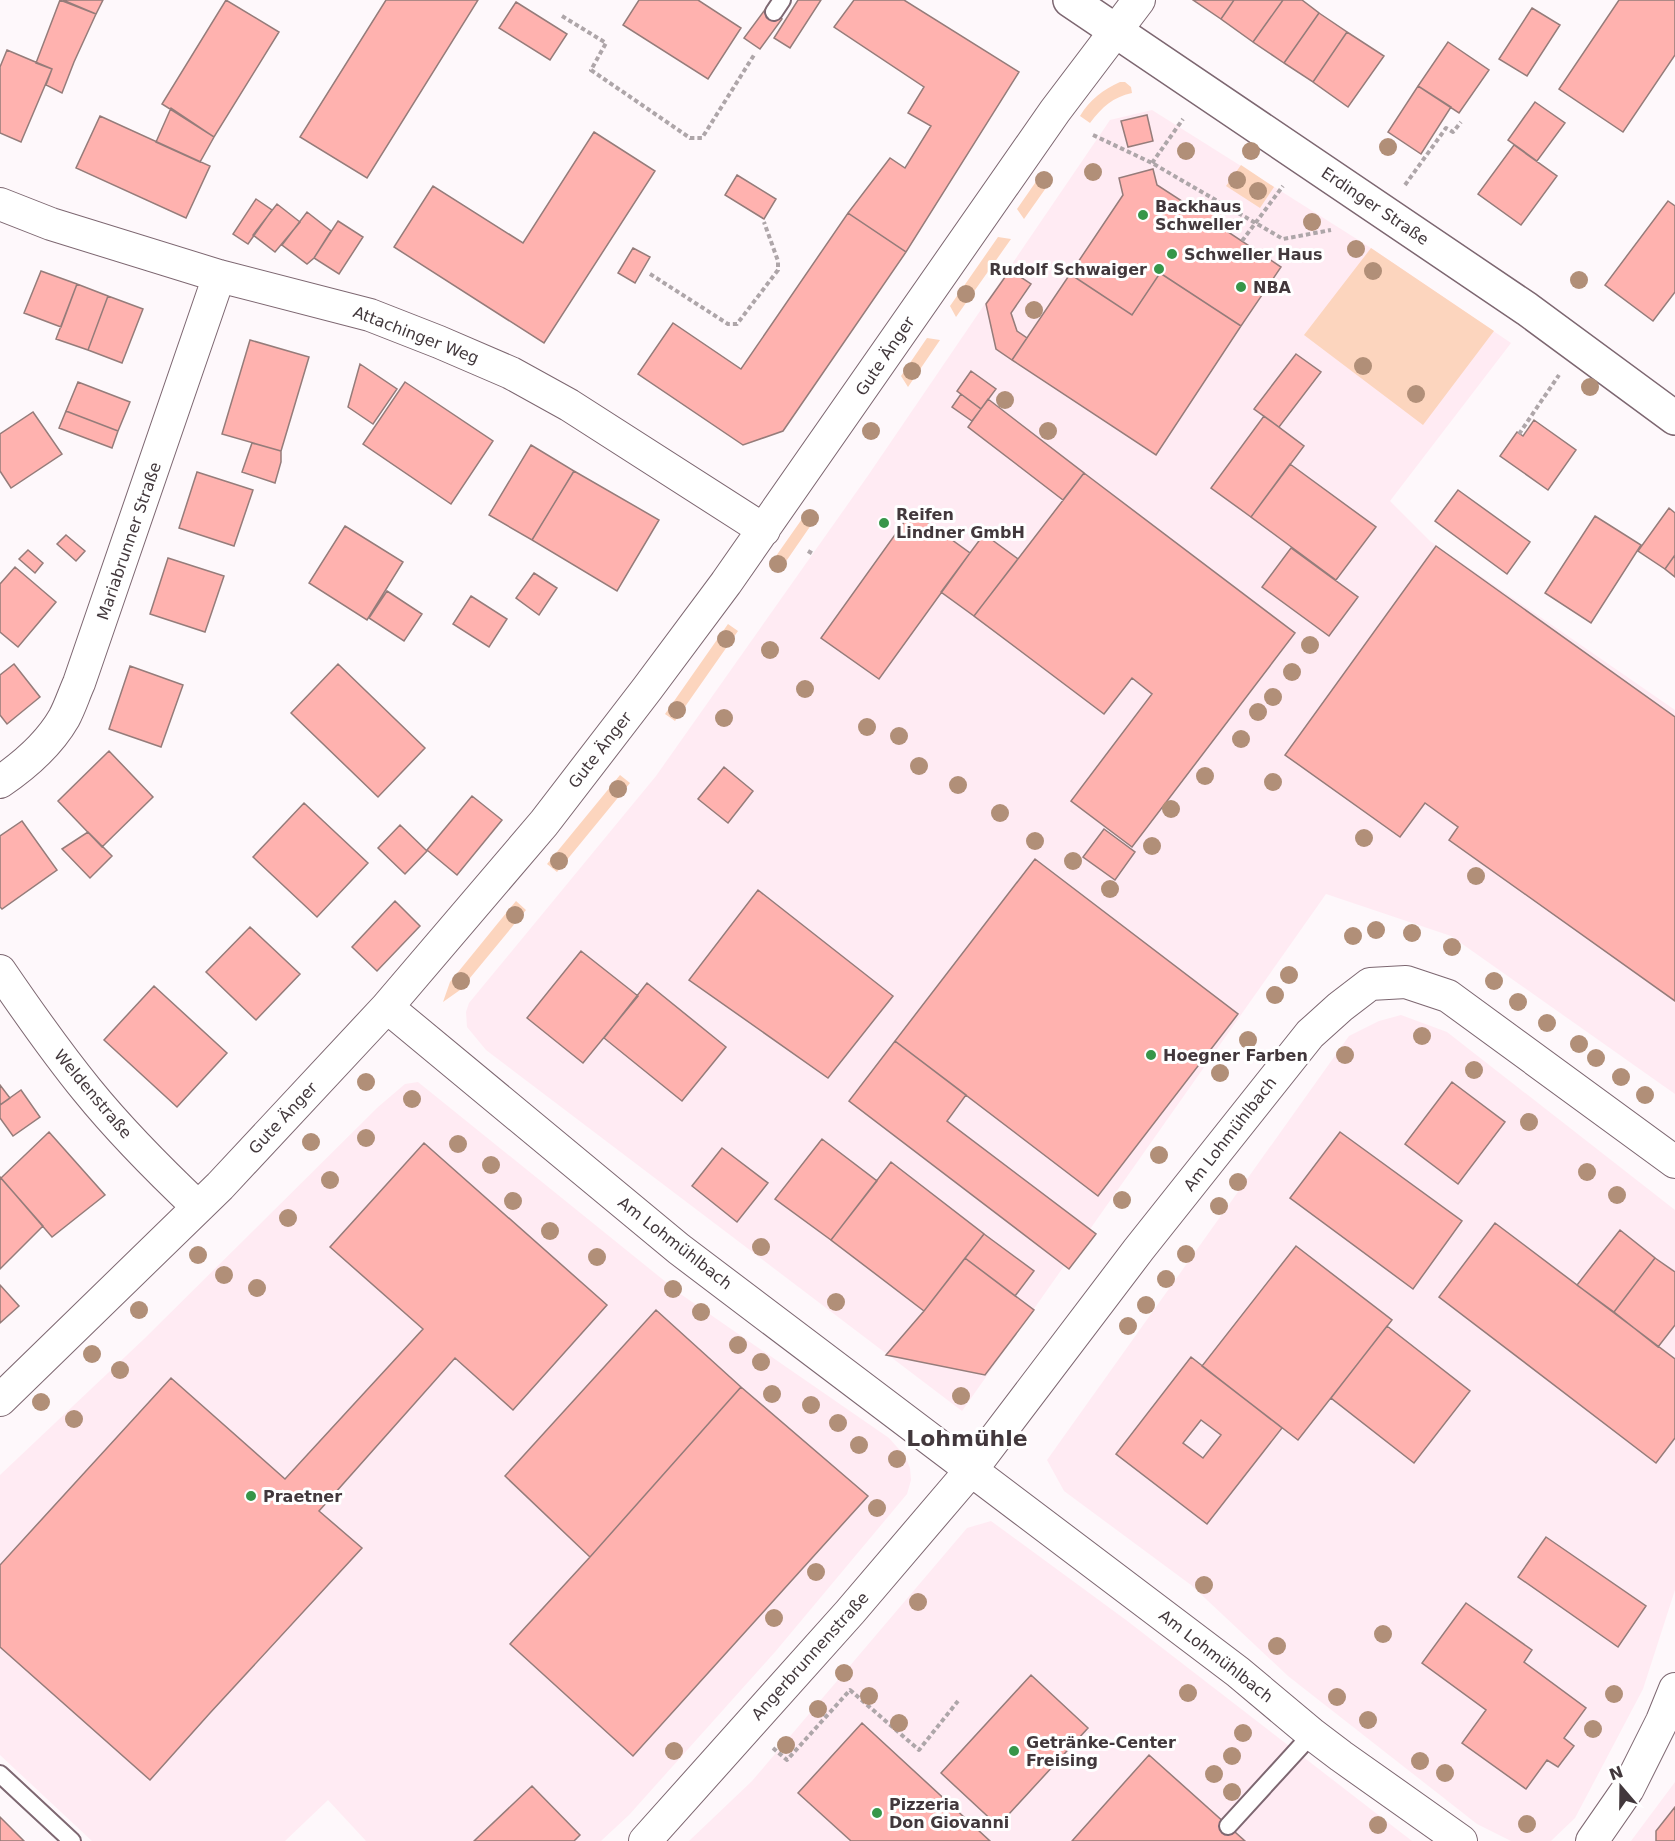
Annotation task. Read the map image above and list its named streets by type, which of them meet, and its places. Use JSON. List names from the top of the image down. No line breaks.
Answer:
{"streets":{"street":["Erdinger Straße","Attachinger Weg","Gute Änger","Mariabrunner Straße","Weldenstraße","Am Lohmühlbach","Angerbrunnenstraße"]},"crossings":[["Erdinger Straße","Gute Änger"],["Attachinger Weg","Gute Änger"],["Attachinger Weg","Mariabrunner Straße"],["Gute Änger","Weldenstraße"],["Gute Änger","Am Lohmühlbach"],["Am Lohmühlbach","Angerbrunnenstraße"]],"districts":["Lohmühle"],"places":["Backhaus Schweller","Schweller Haus","Rudolf Schwaiger","NBA","Reifen Lindner GmbH","Hoegner Farben","Praetner","Getränke-Center Freising","Pizzeria Don Giovanni"],"north":"top"}
